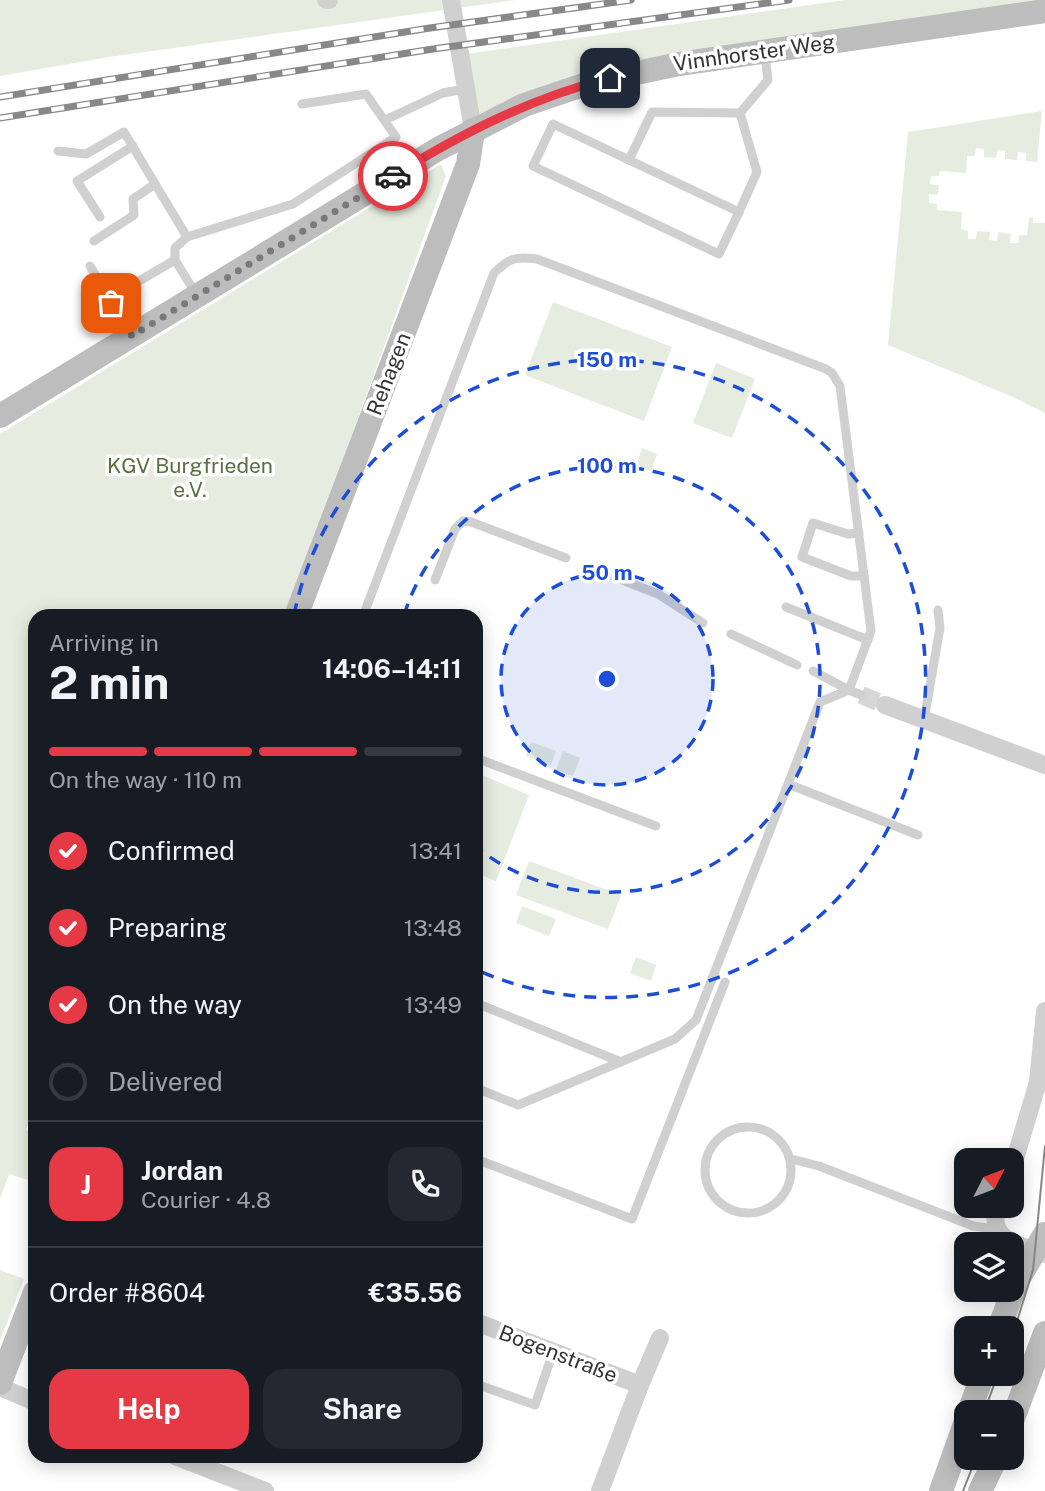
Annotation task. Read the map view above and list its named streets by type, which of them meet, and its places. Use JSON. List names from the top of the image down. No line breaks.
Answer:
{"streets":{"street":["Vinnhorster Weg","Rehagen","Bogenstraße"]},"crossings":[["Vinnhorster Weg","Rehagen"]],"parks":["KGV Burgfrieden e.V."],"north":"top right","page":{"heading":["2 min","Arriving in","14:06–14:11"],"panel":["Jordan","Courier · 4.8","Order #8604","€35.56"],"bar":"On the way · 110 m","list":[["Confirmed","13:41"],["Preparing","13:48"],["On the way","13:49"],"Delivered"],"round":"J","map_buttons":["+","−"],"buttons":["Help","Share"]},"rings":["150 m","100 m","50 m"]}
